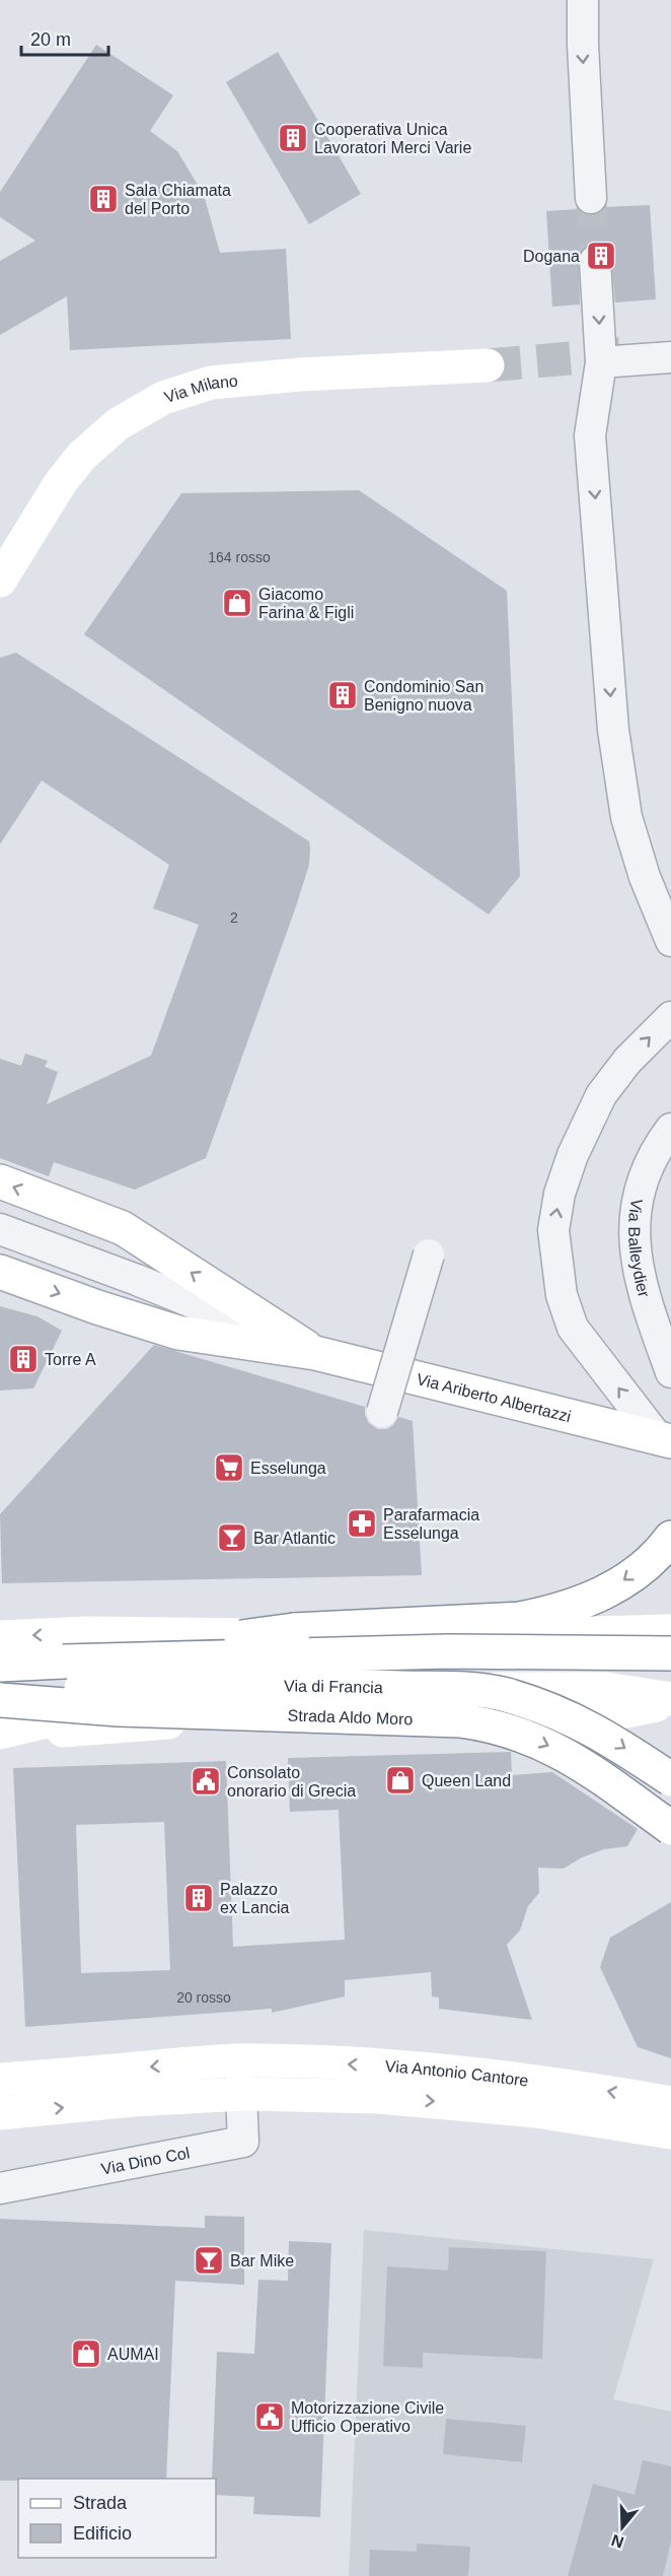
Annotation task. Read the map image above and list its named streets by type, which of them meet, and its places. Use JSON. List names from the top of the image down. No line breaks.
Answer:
{"streets":{"main road":["Via Milano","Via Ariberto Albertazzi","Via di Francia","Strada Aldo Moro","Via Antonio Cantore"],"street":["Via Balleydier","Via Dino Col"]},"crossings":[["Via Antonio Cantore","Via Dino Col"]],"places":{"building":["Cooperativa Unica Lavoratori Merci Varie","Sala Chiamata del Porto","Dogana","Condominio San Benigno nuova","Torre A","Palazzo ex Lancia"],"shop":["Giacomo Farina & Figli","Queen Land","AUMAI"],"supermarket":["Esselunga"],"pharmacy":["Parafarmacia Esselunga"],"bar":["Bar Atlantic","Bar Mike"],"public building":["Consolato onorario di Grecia","Motorizzazione Civile Ufficio Operativo"]},"house_numbers":["164 rosso","2","20 rosso"],"legend":["Strada","Edificio"],"scale_bar":"20 m","north":"bottom"}
